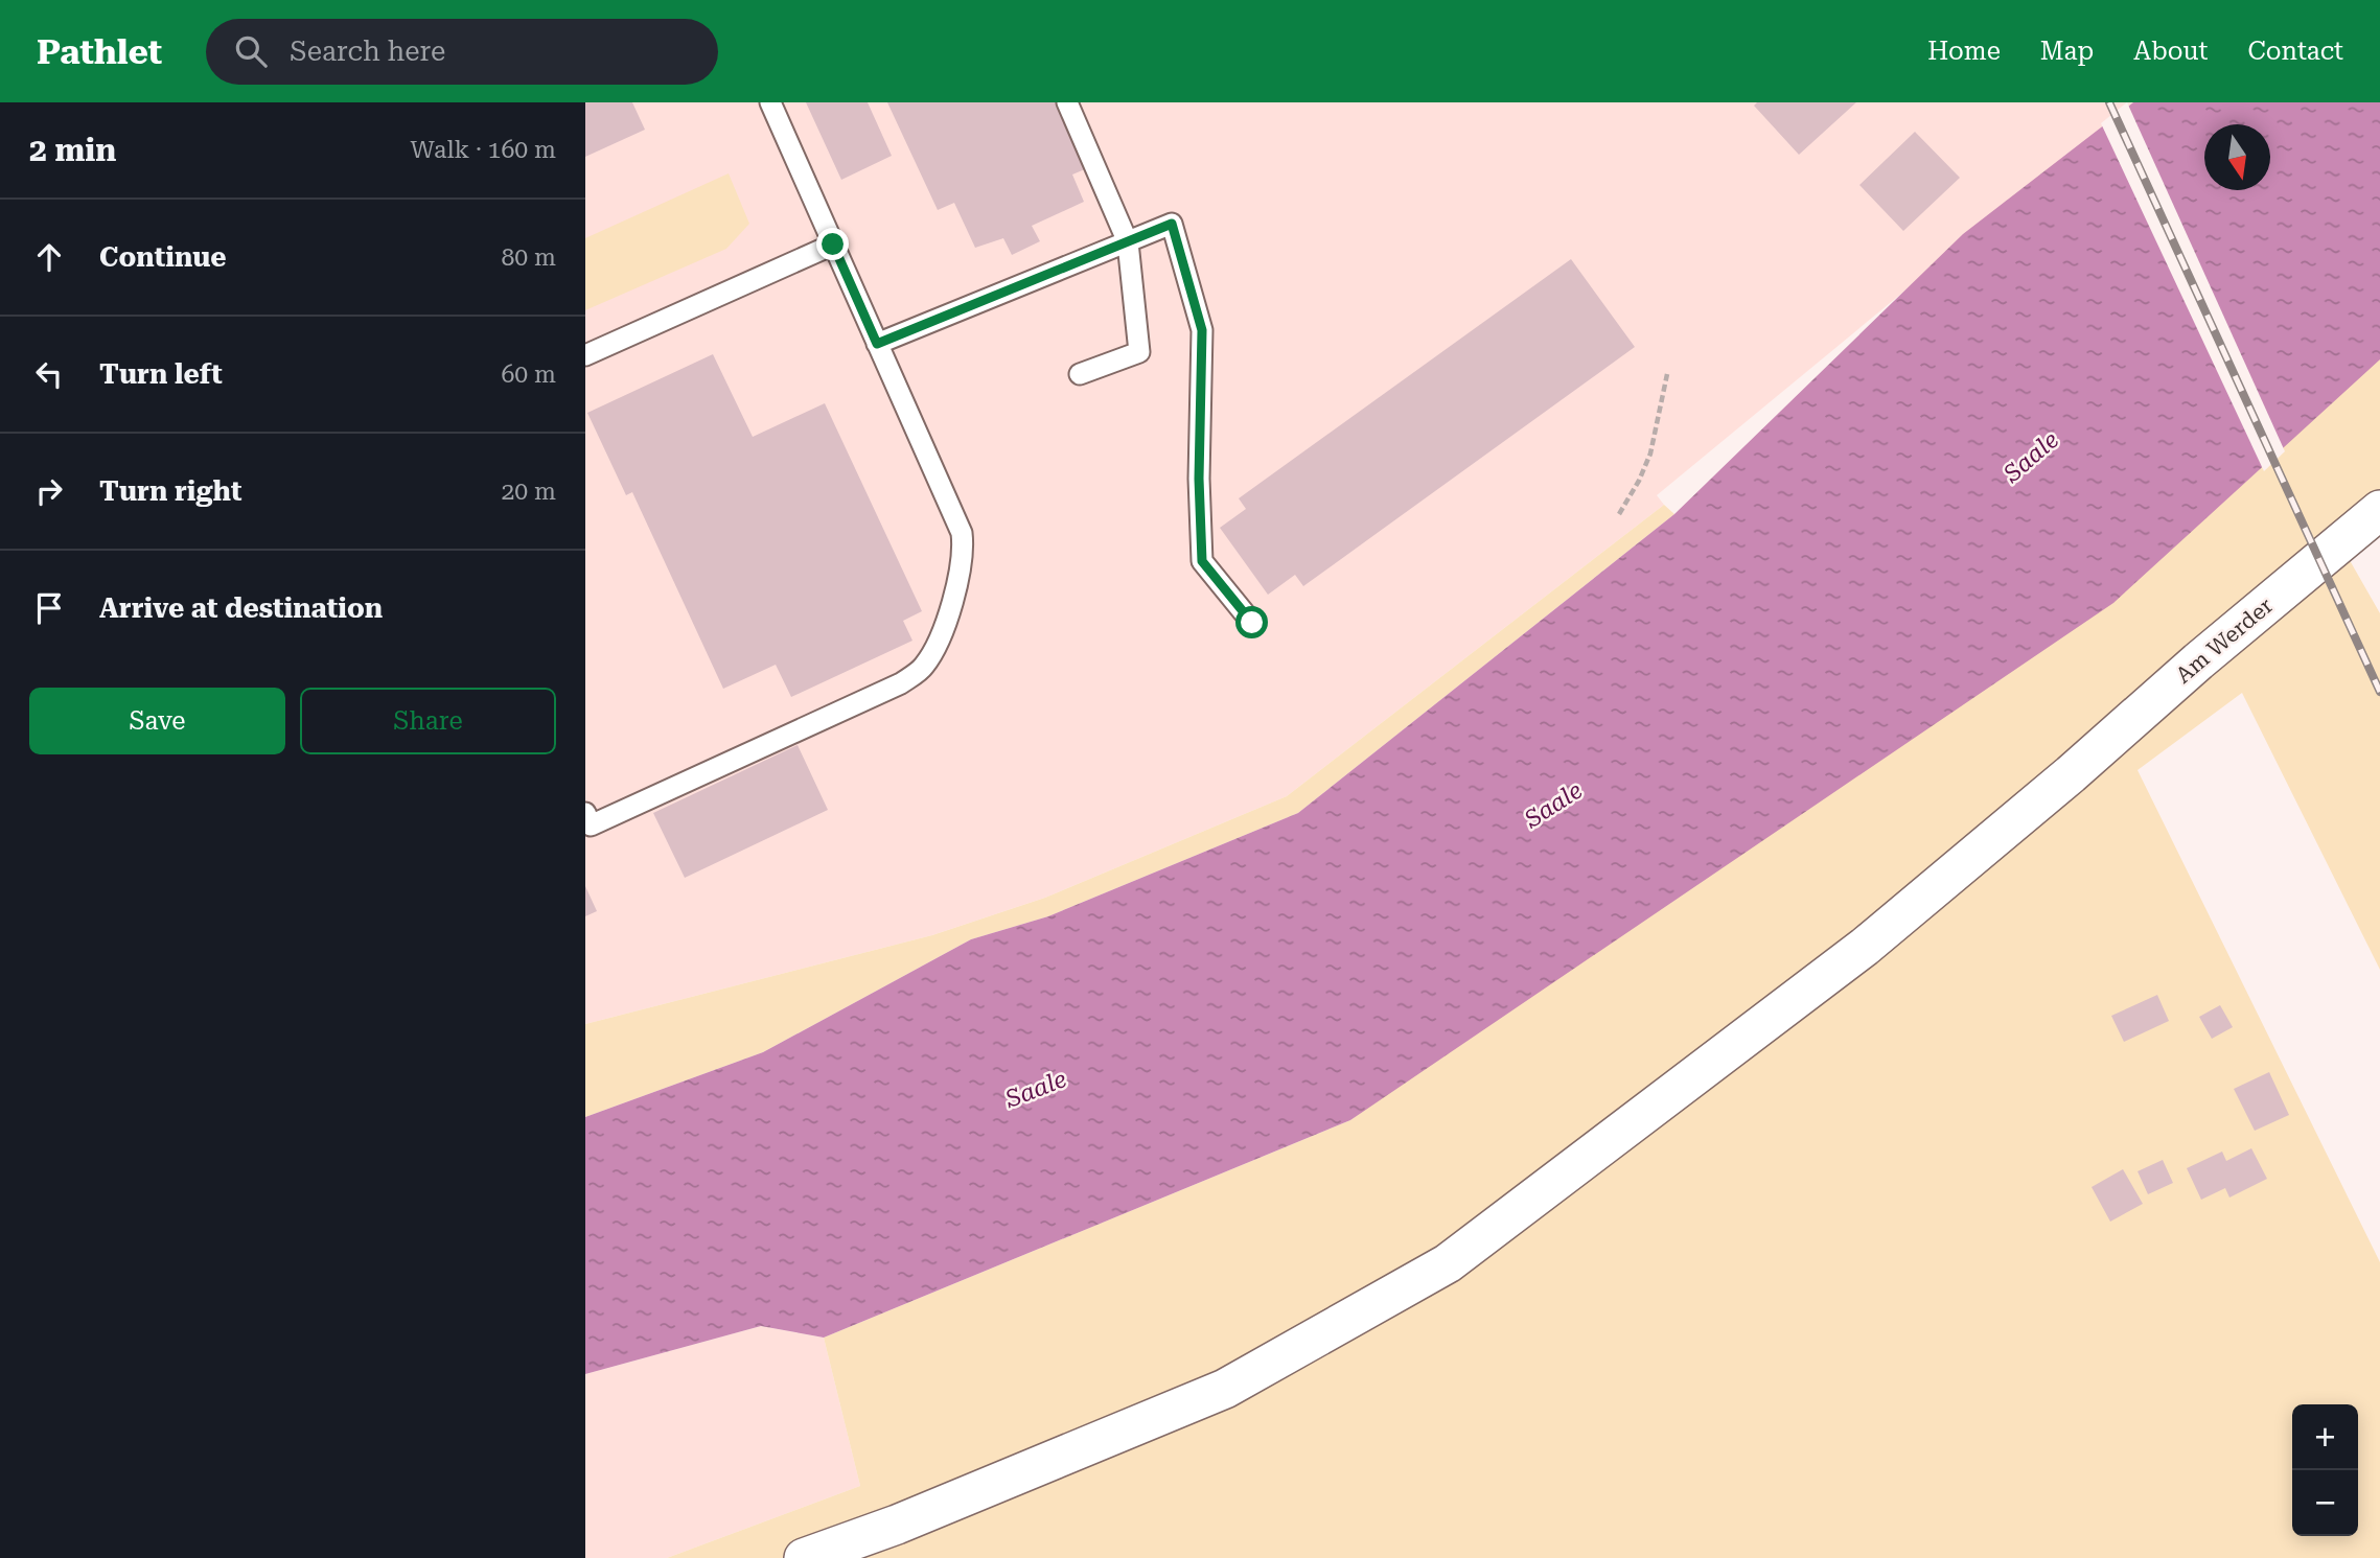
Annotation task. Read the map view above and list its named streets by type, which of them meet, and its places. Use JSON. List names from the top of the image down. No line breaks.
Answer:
{"streets":{"street":["Am Werder"]},"water":["Saale"],"north":"bottom","page":{"header":"Pathlet","search":"Search here","nav":["Home","Map","About","Contact"],"heading":["2 min","Walk · 160 m"],"list":[["Continue","80 m"],["Turn left","60 m"],["Turn right","20 m"],"Arrive at destination"],"buttons":["Save","Share"],"map_buttons":["+","−"]}}
